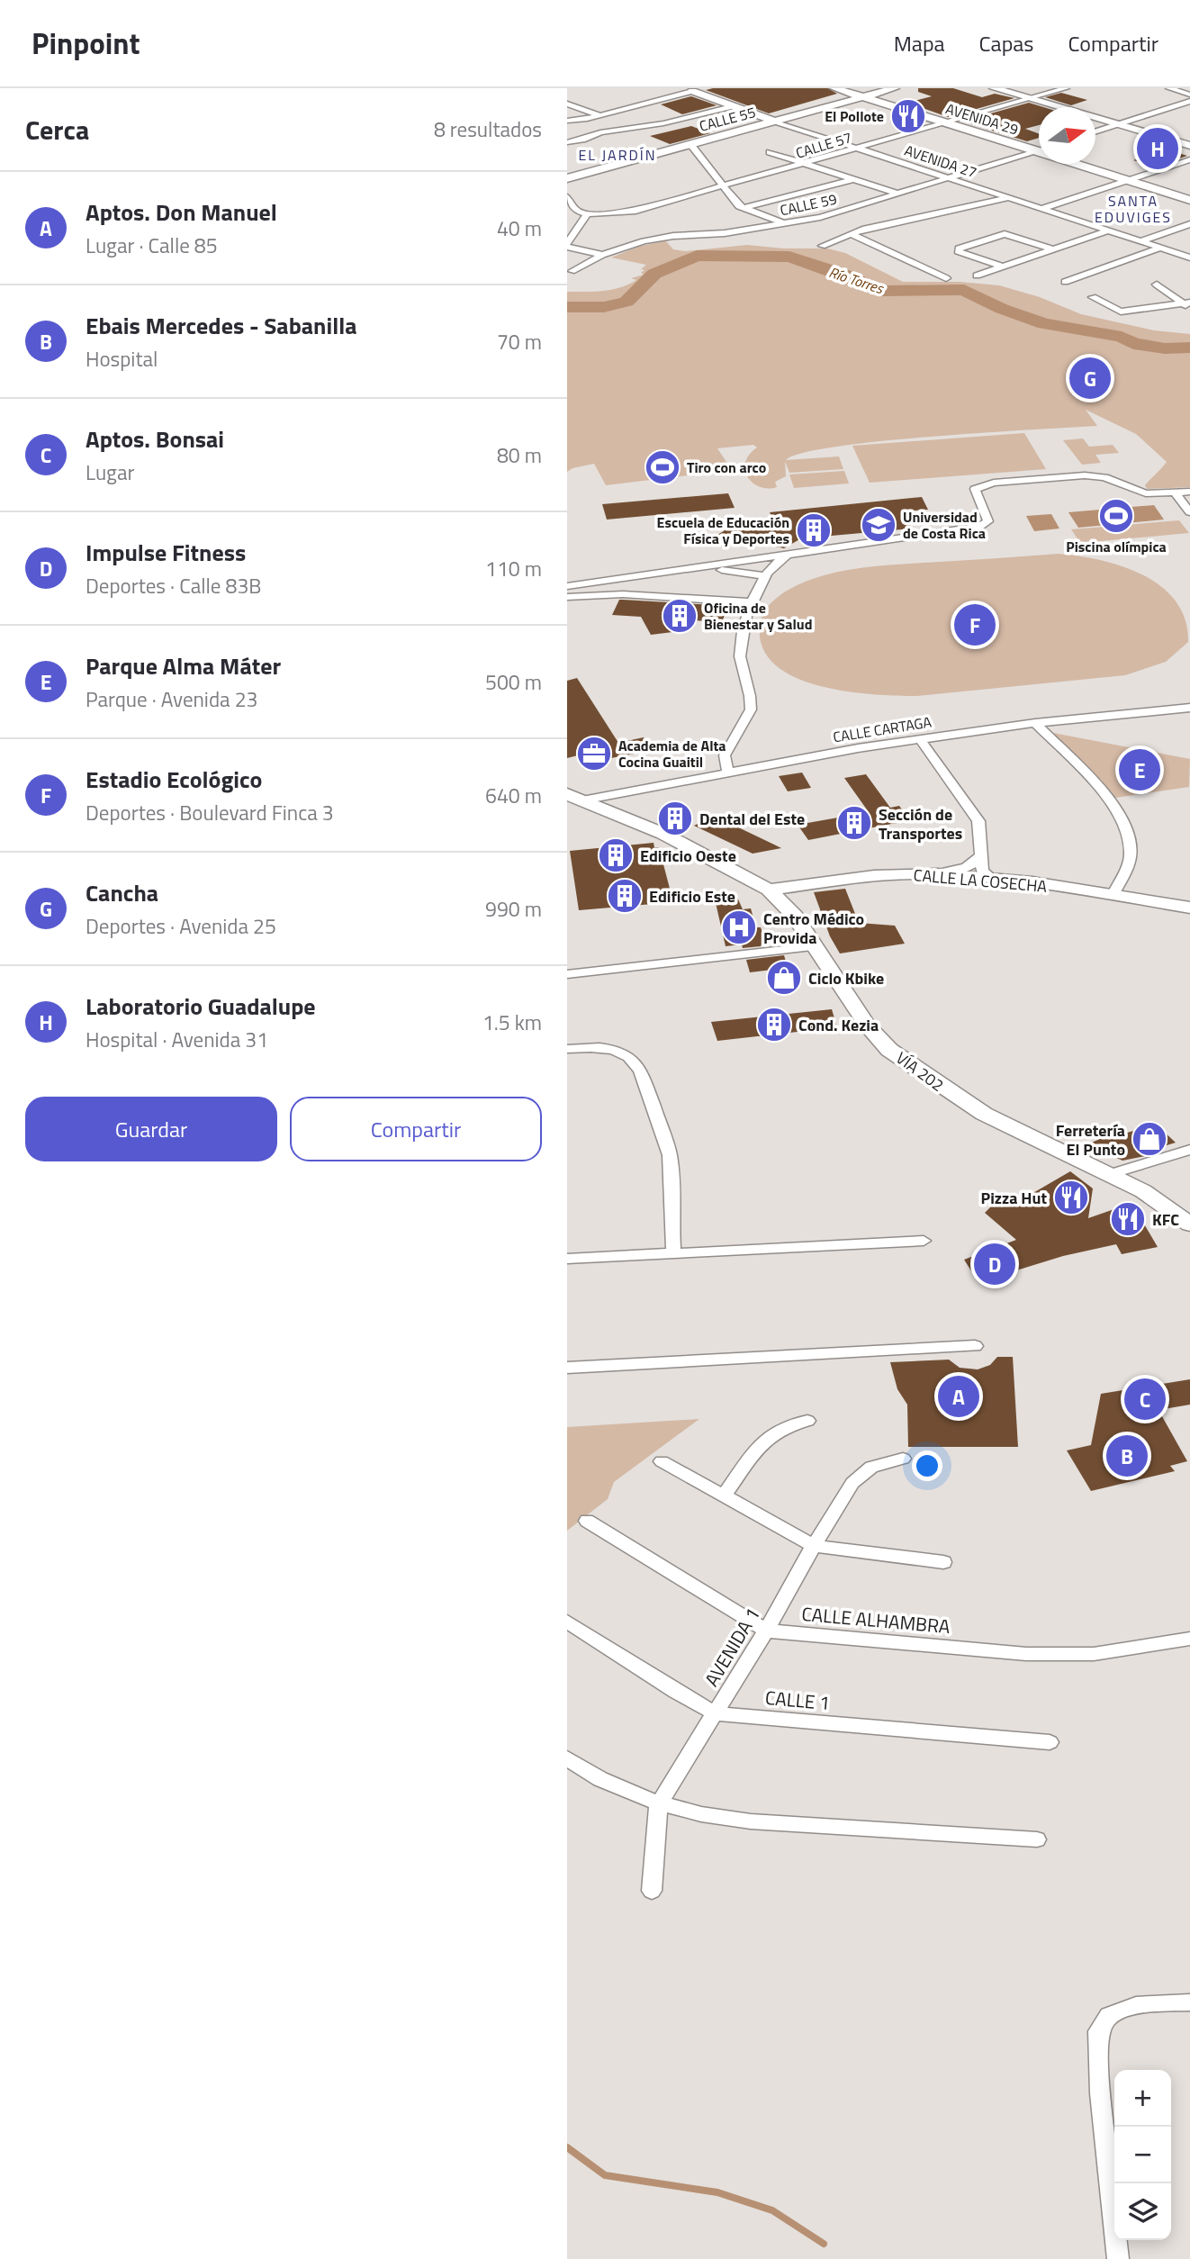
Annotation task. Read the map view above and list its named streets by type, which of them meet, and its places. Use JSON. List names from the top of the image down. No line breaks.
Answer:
{"streets":{"main road":["CALLE 55","AVENIDA 29","AVENIDA 27","CALLE LA COSECHA","VÍA 202"],"street":["CALLE 57","CALLE 59","CALLE CARTAGA","CALLE ALHAMBRA","AVENIDA 1","CALLE 1"]},"crossings":[["CALLE 55","AVENIDA 29"],["CALLE 55","AVENIDA 27"],["AVENIDA 29","CALLE 57"],["CALLE 57","AVENIDA 27"],["AVENIDA 27","CALLE 59"],["CALLE CARTAGA","VÍA 202"],["CALLE LA COSECHA","VÍA 202"],["CALLE ALHAMBRA","AVENIDA 1"],["AVENIDA 1","CALLE 1"]],"districts":["EL JARDÍN","SANTA EDUVIGES"],"water":["Río Torres"],"places":{"restaurant":["El Pollote","Pizza Hut","KFC"],"sports":["Tiro con arco","Piscina olímpica"],"school or university":["Universidad de Costa Rica"],"building":["Escuela de Educación Física y Deportes","Oficina de Bienestar y Salud","Dental del Este","Sección de Transportes","Edificio Oeste","Edificio Este","Cond. Kezia"],"office":["Academia de Alta Cocina Guaitil"],"hospital":["Centro Médico Provida"],"shop":["Ciclo Kbike","Ferretería El Punto"]},"north":"right","page":{"header":"Pinpoint","nav":["Mapa","Capas","Compartir"],"heading":["Cerca","8 resultados"],"pins":["H","G","F","E","D","A","C","B"],"list":[{"mark":"A","name":"Aptos. Don Manuel","note":"Lugar · Calle 85","value":"40 m"},{"mark":"B","name":"Ebais Mercedes - Sabanilla","note":"Hospital","value":"70 m"},{"mark":"C","name":"Aptos. Bonsai","note":"Lugar","value":"80 m"},{"mark":"D","name":"Impulse Fitness","note":"Deportes · Calle 83B","value":"110 m"},{"mark":"E","name":"Parque Alma Máter","note":"Parque · Avenida 23","value":"500 m"},{"mark":"F","name":"Estadio Ecológico","note":"Deportes · Boulevard Finca 3","value":"640 m"},{"mark":"G","name":"Cancha","note":"Deportes · Avenida 25","value":"990 m"},{"mark":"H","name":"Laboratorio Guadalupe","note":"Hospital · Avenida 31","value":"1.5 km"}],"buttons":["Guardar","Compartir"],"map_buttons":["+","−"]}}
